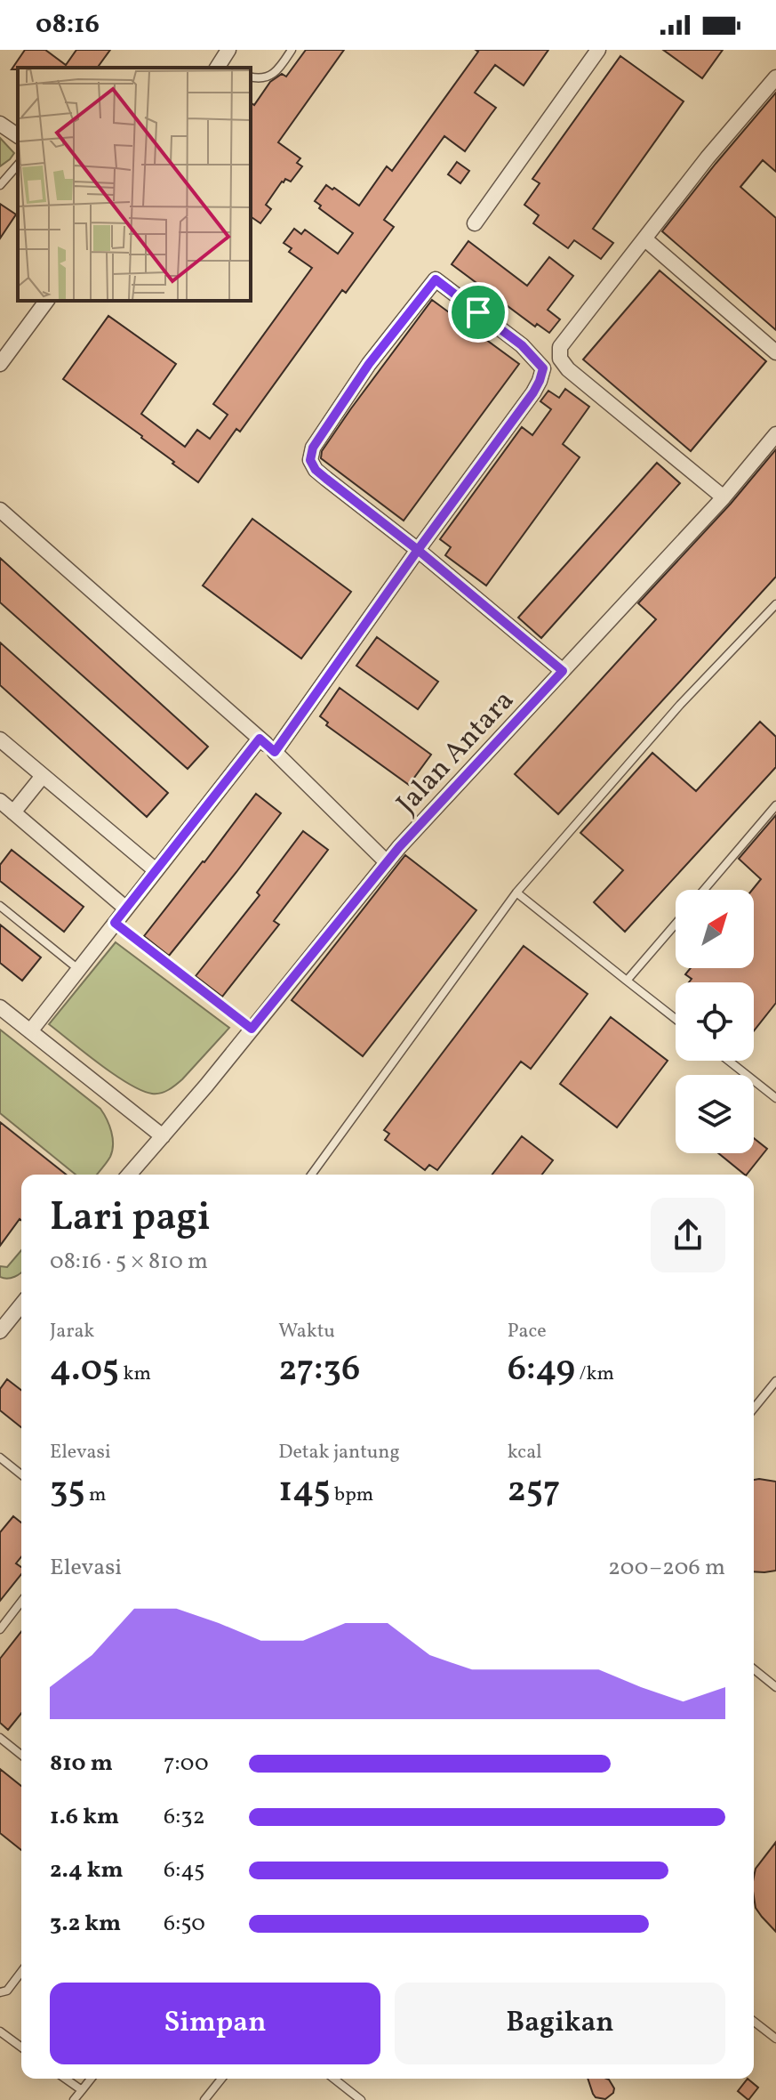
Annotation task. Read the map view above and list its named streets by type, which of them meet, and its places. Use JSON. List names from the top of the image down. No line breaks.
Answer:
{"streets":{"street":["Jalan Antara"]},"north":"top right","page":{"status":"08:16","heading":["Lari pagi","08:16 · 5 × 810 m"],"stats":[["Jarak","4.05 km"],["Waktu","27:36"],["Pace","6:49 /km"],["Elevasi","35 m"],["Detak jantung","145 bpm"],["kcal","257"]],"chart":["Elevasi","200–206 m"],"list":[{"name":"810 m","note":"7:00"},{"name":"1.6 km","note":"6:32"},{"name":"2.4 km","note":"6:45"},{"name":"3.2 km","note":"6:50"}],"buttons":["Simpan","Bagikan"]}}
